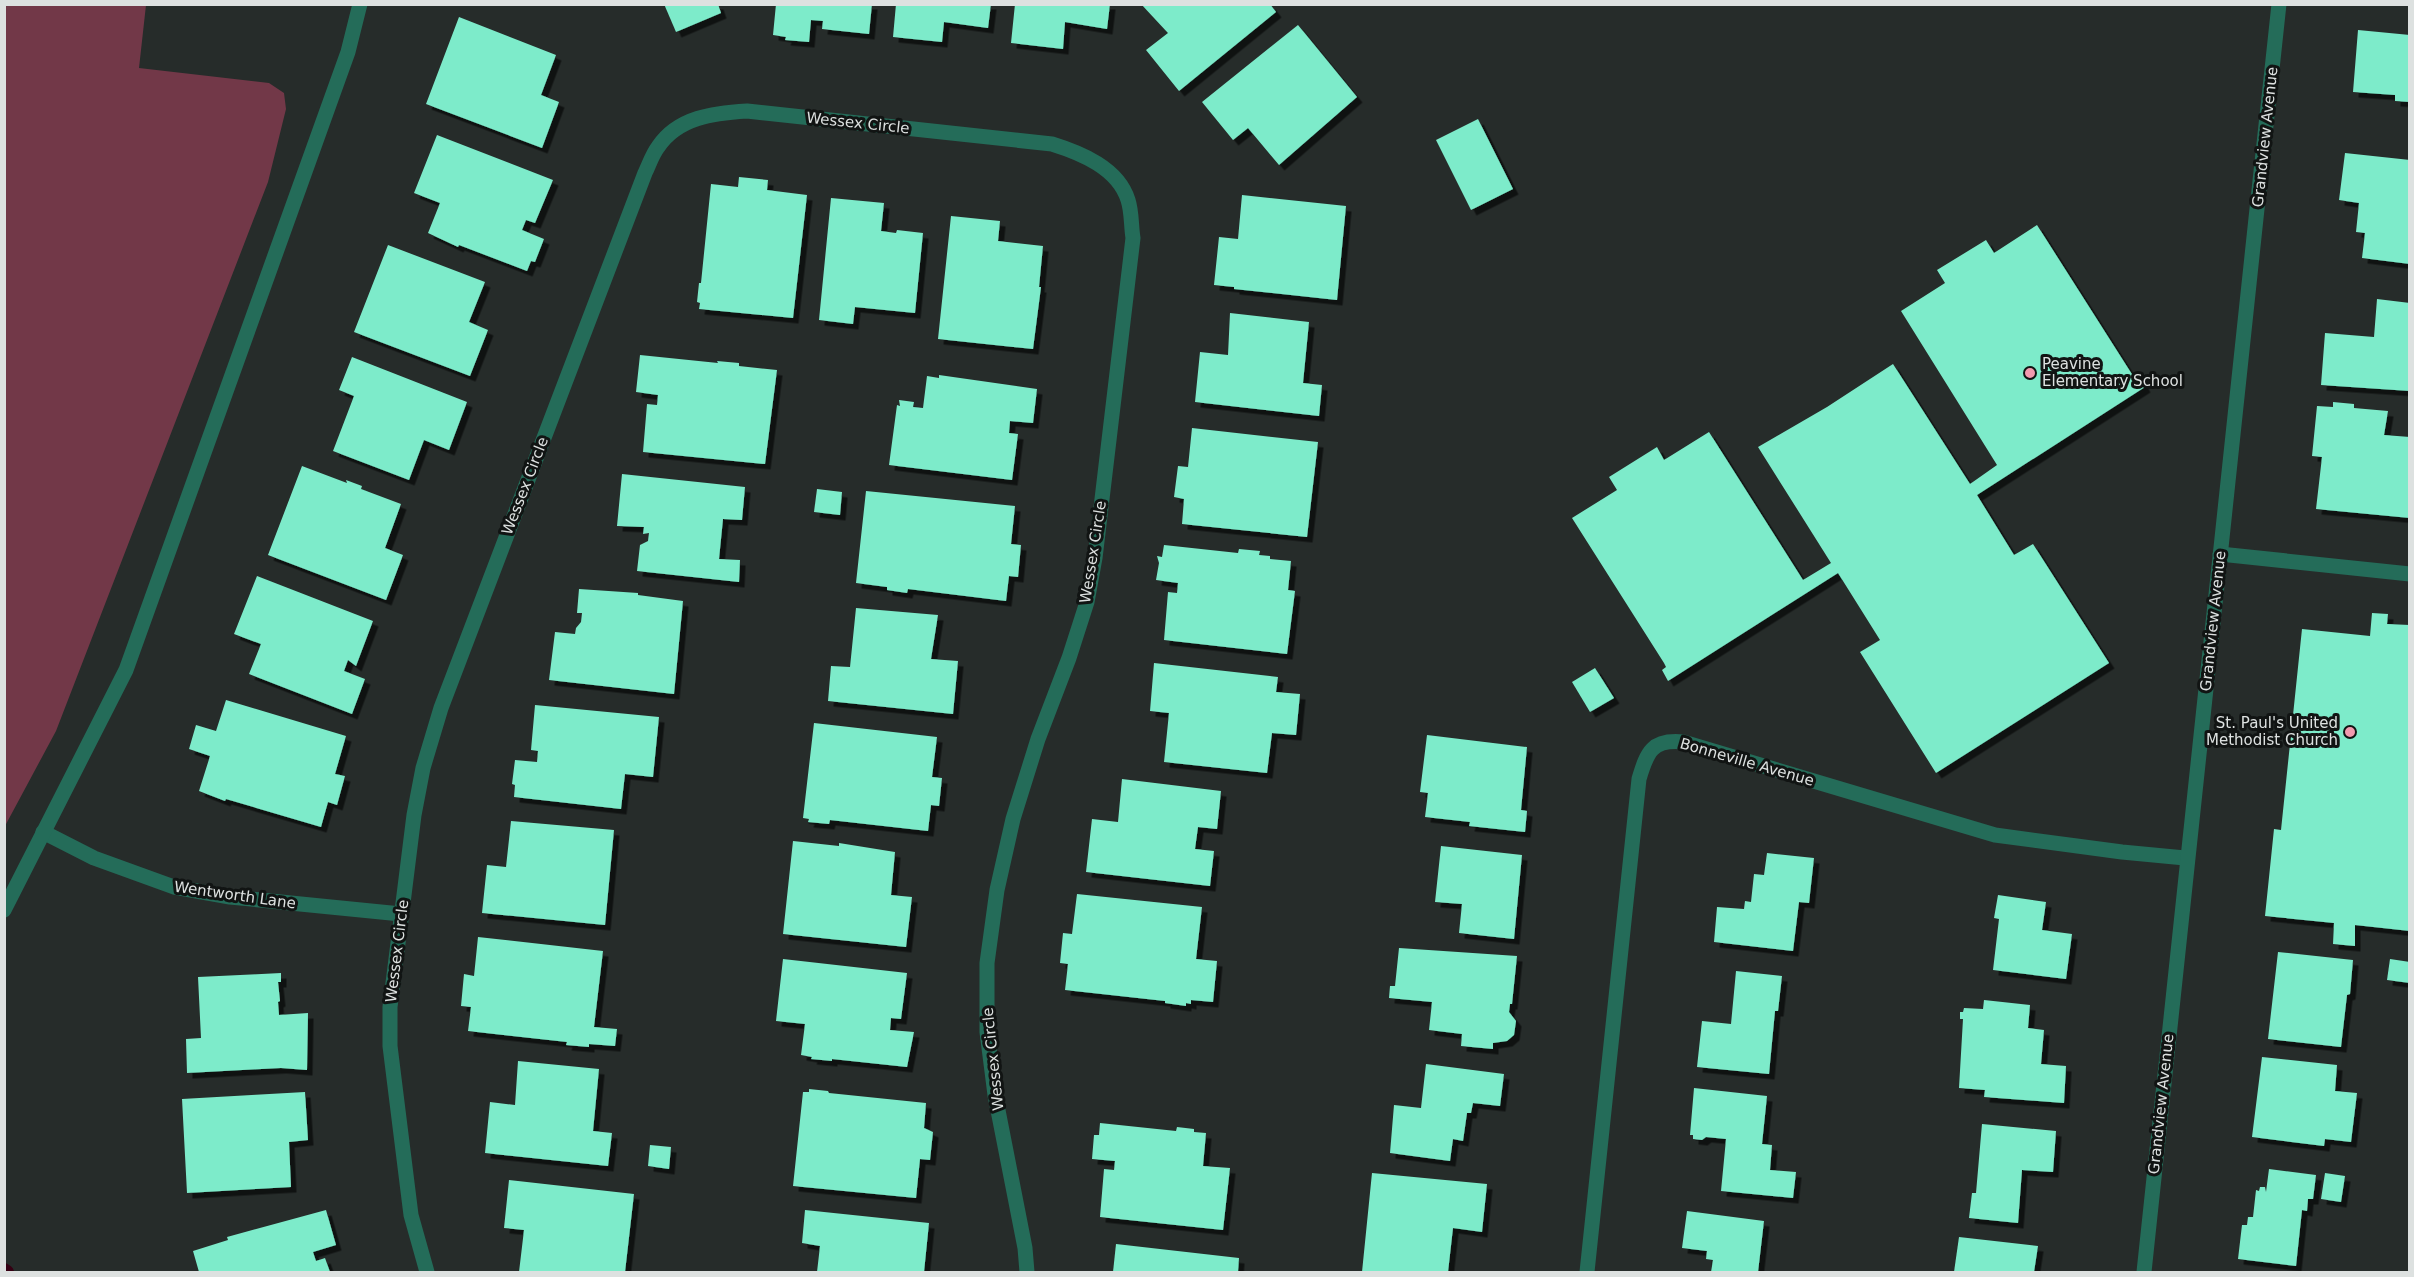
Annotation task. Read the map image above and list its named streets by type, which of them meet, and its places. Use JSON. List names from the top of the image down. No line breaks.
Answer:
{"streets":{"street":["Wessex Circle","Grandview Avenue","Bonneville Avenue","Wentworth Lane"]},"crossings":[["Wessex Circle","Wentworth Lane"],["Grandview Avenue","Bonneville Avenue"]],"places":["Peavine Elementary School","St. Paul's United Methodist Church"]}
